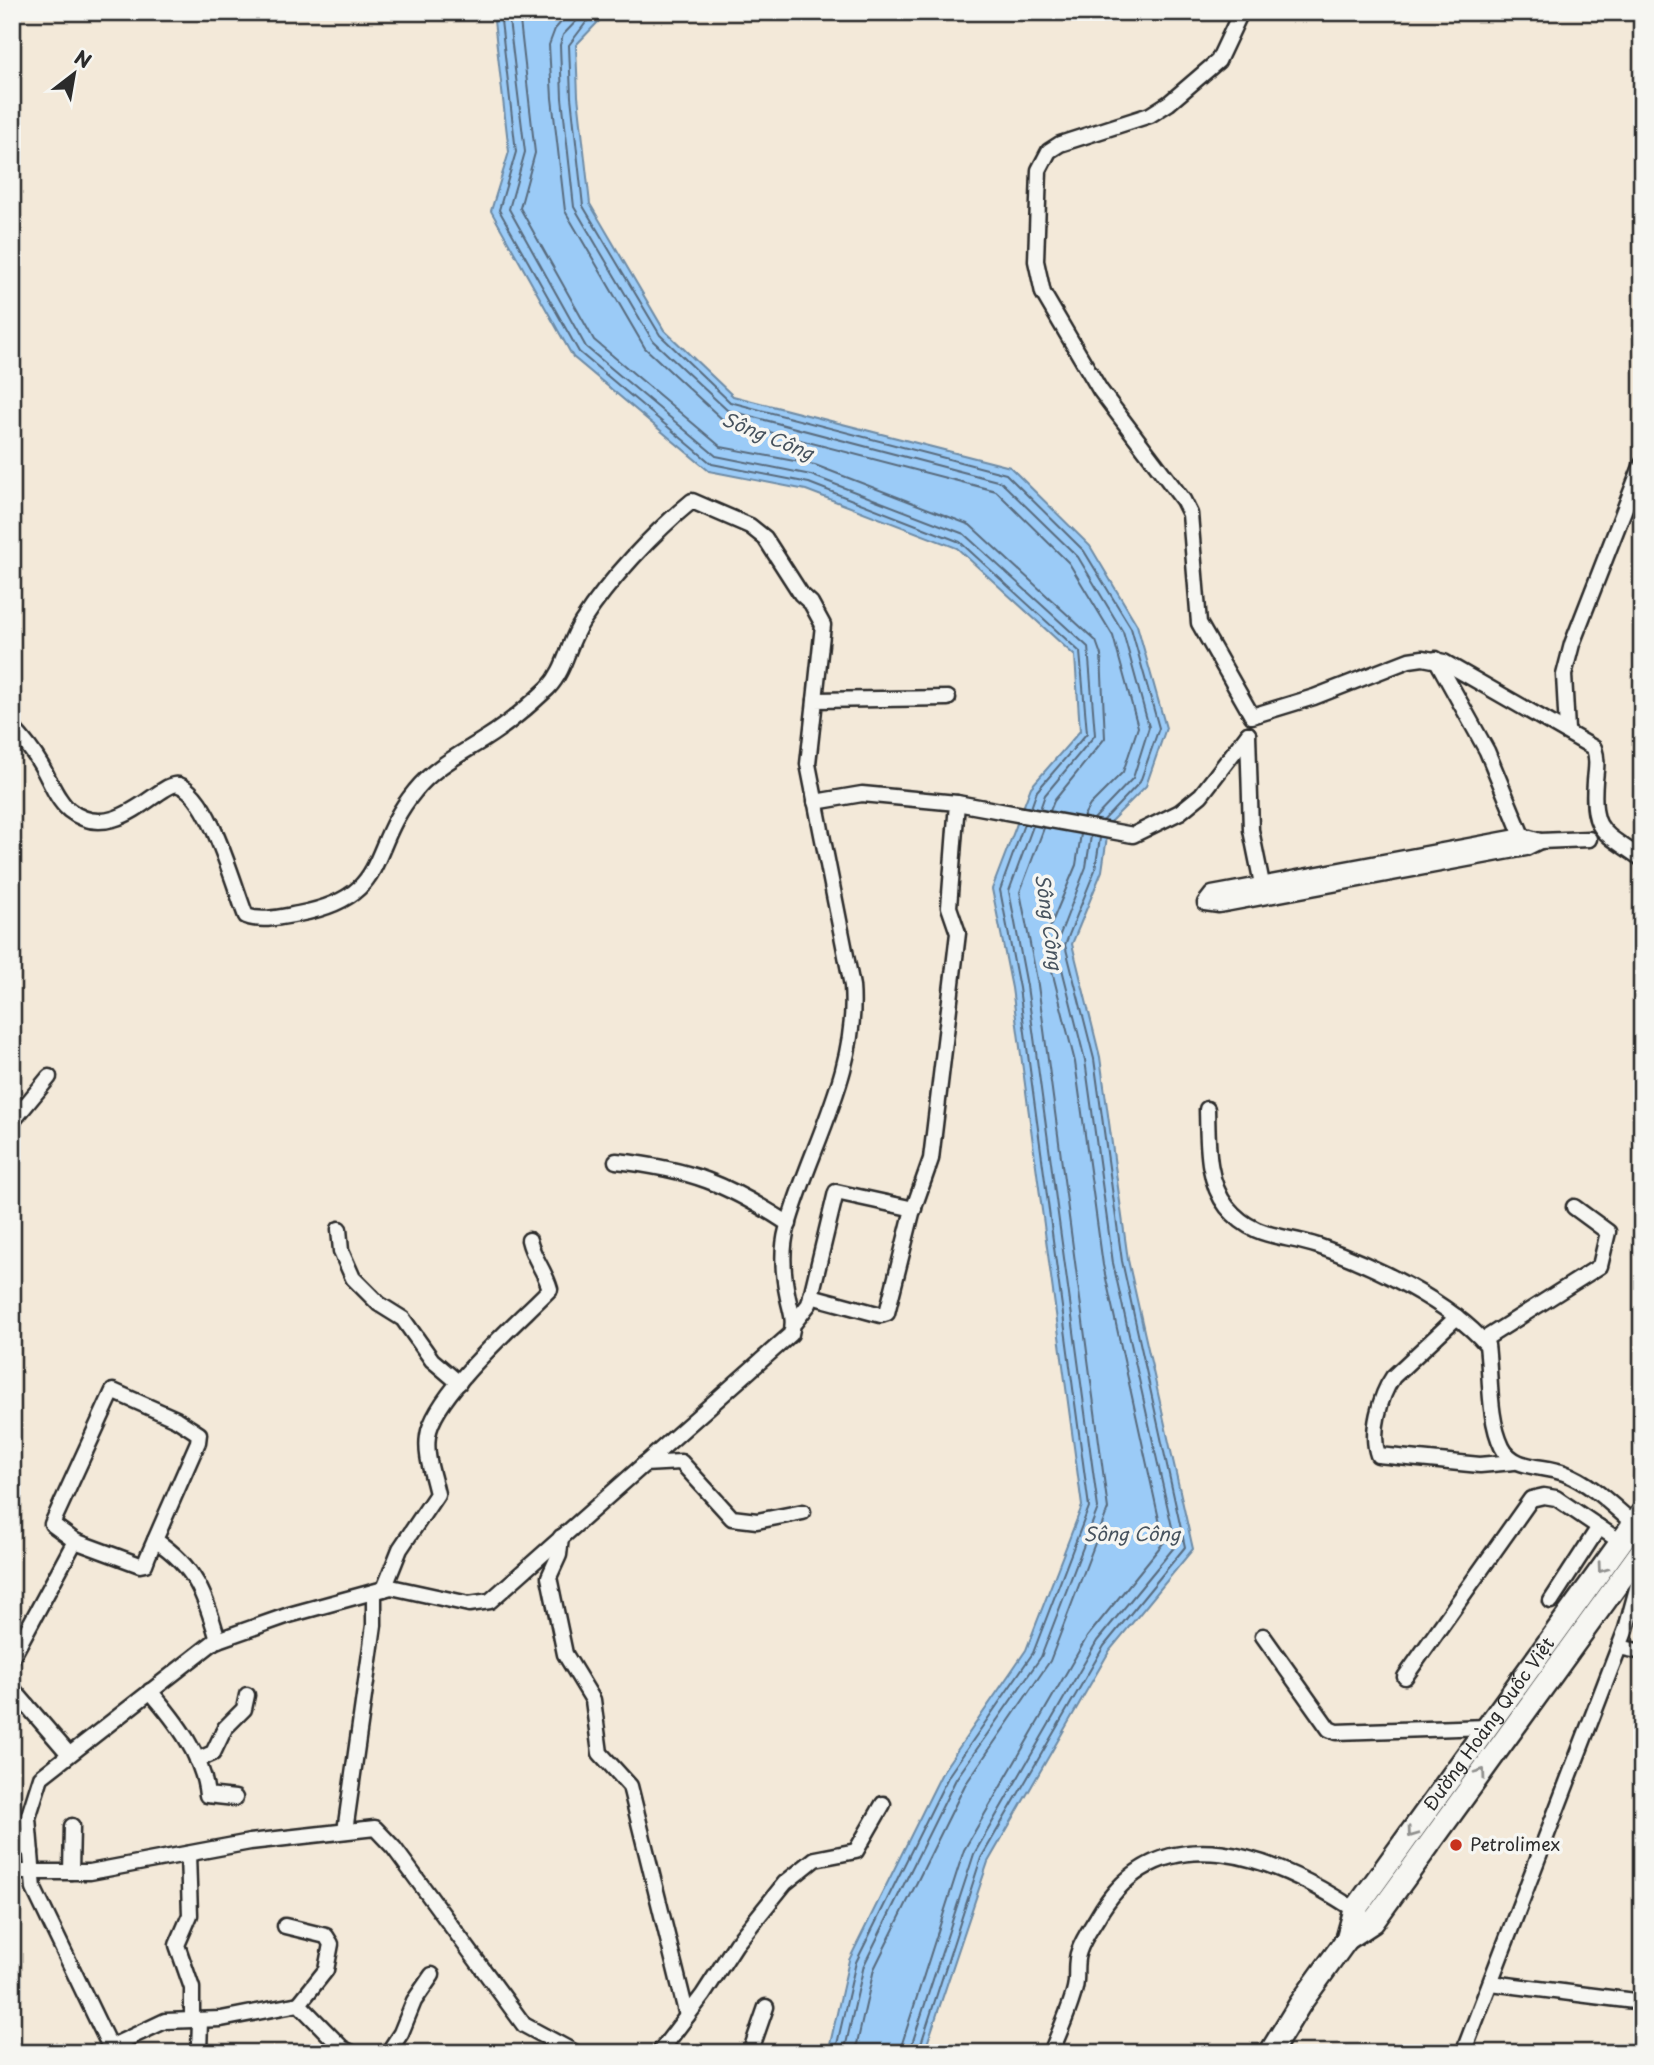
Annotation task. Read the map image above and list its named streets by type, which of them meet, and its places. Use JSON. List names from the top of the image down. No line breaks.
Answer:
{"streets":{"highway":["Đường Hoàng Quốc Việt"]},"water":["Sông Công"],"places":["Petrolimex"],"north":"top right"}
